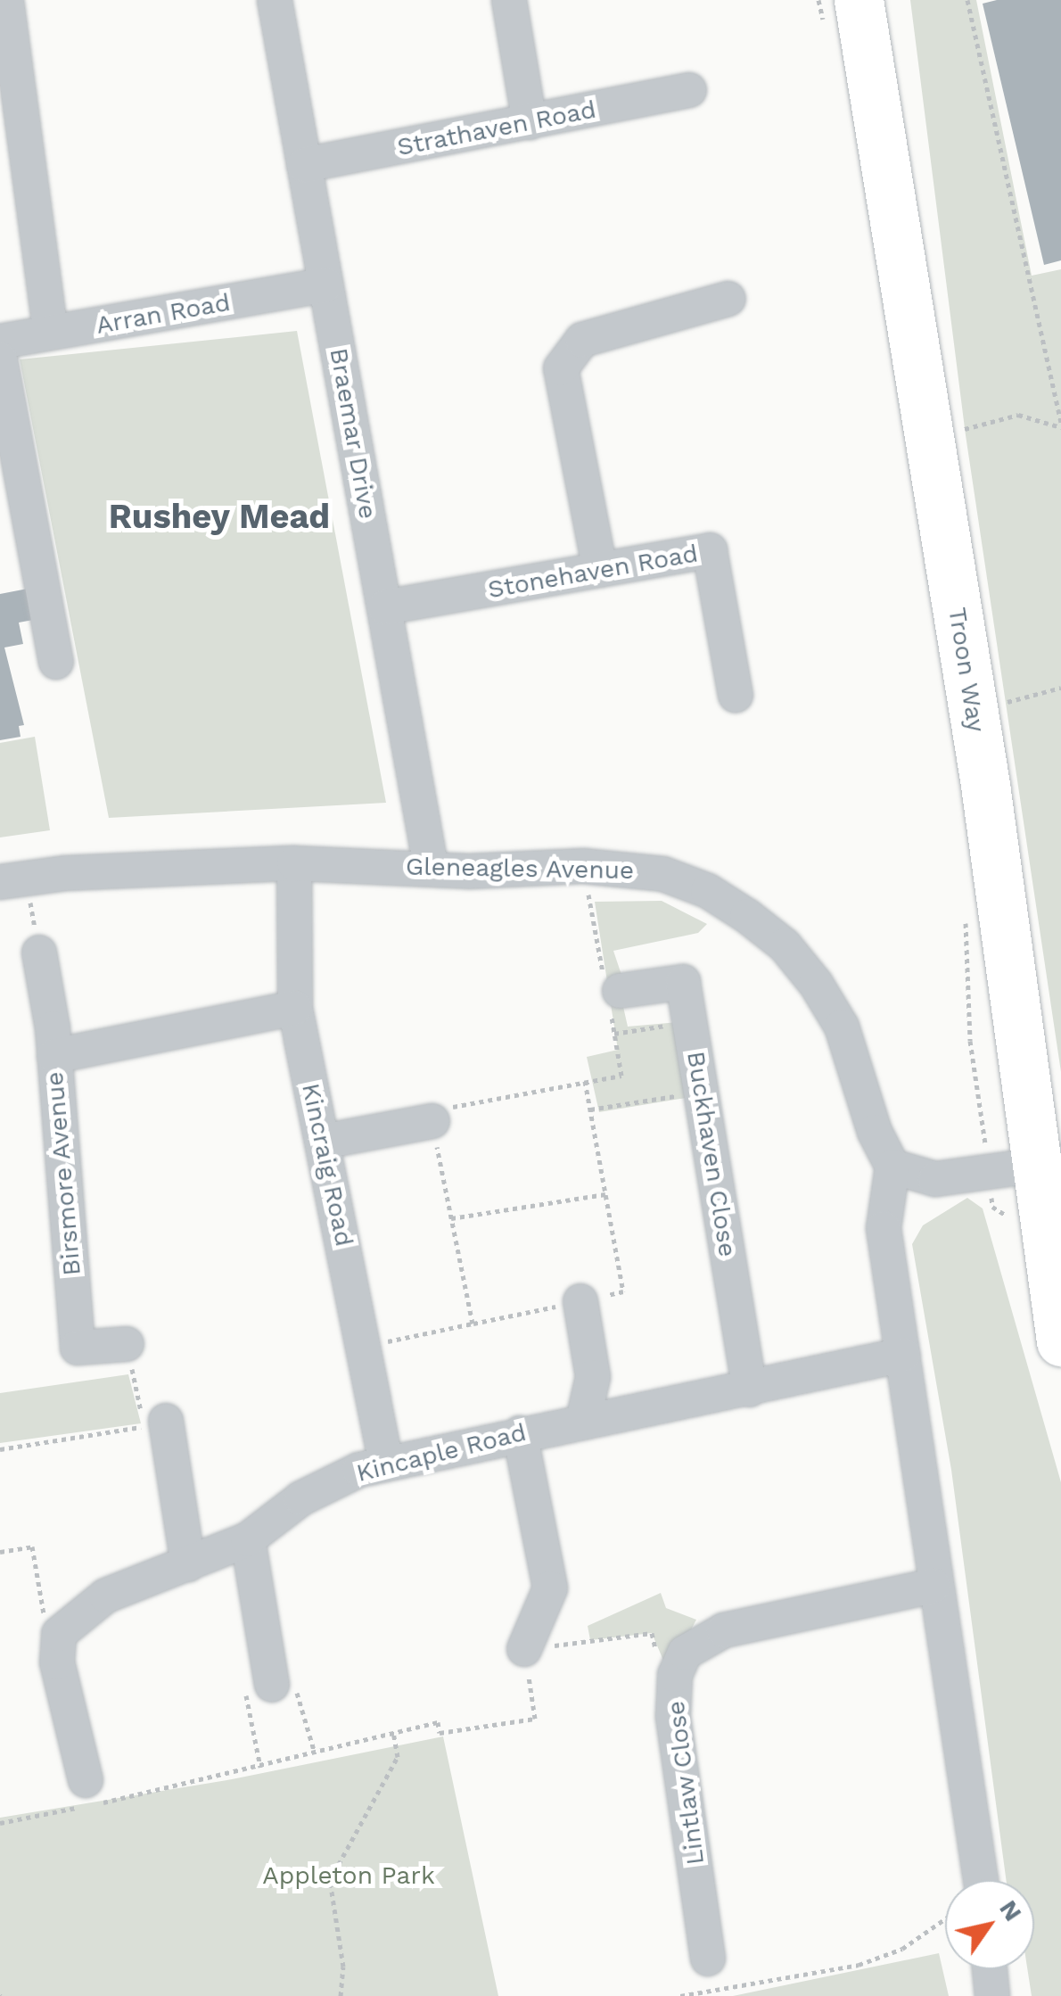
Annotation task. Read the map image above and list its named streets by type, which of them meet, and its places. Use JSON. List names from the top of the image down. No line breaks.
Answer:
{"streets":{"highway":["Troon Way"],"street":["Strathaven Road","Arran Road","Braemar Drive","Stonehaven Road","Gleneagles Avenue","Buckhaven Close","Kincraig Road","Birsmore Avenue","Kincaple Road","Lintlaw Close"]},"crossings":[["Strathaven Road","Braemar Drive"],["Arran Road","Braemar Drive"],["Braemar Drive","Stonehaven Road"],["Braemar Drive","Gleneagles Avenue"],["Gleneagles Avenue","Kincraig Road"],["Buckhaven Close","Kincaple Road"],["Kincraig Road","Kincaple Road"]],"districts":["Rushey Mead"],"parks":["Appleton Park"],"north":"top right"}
